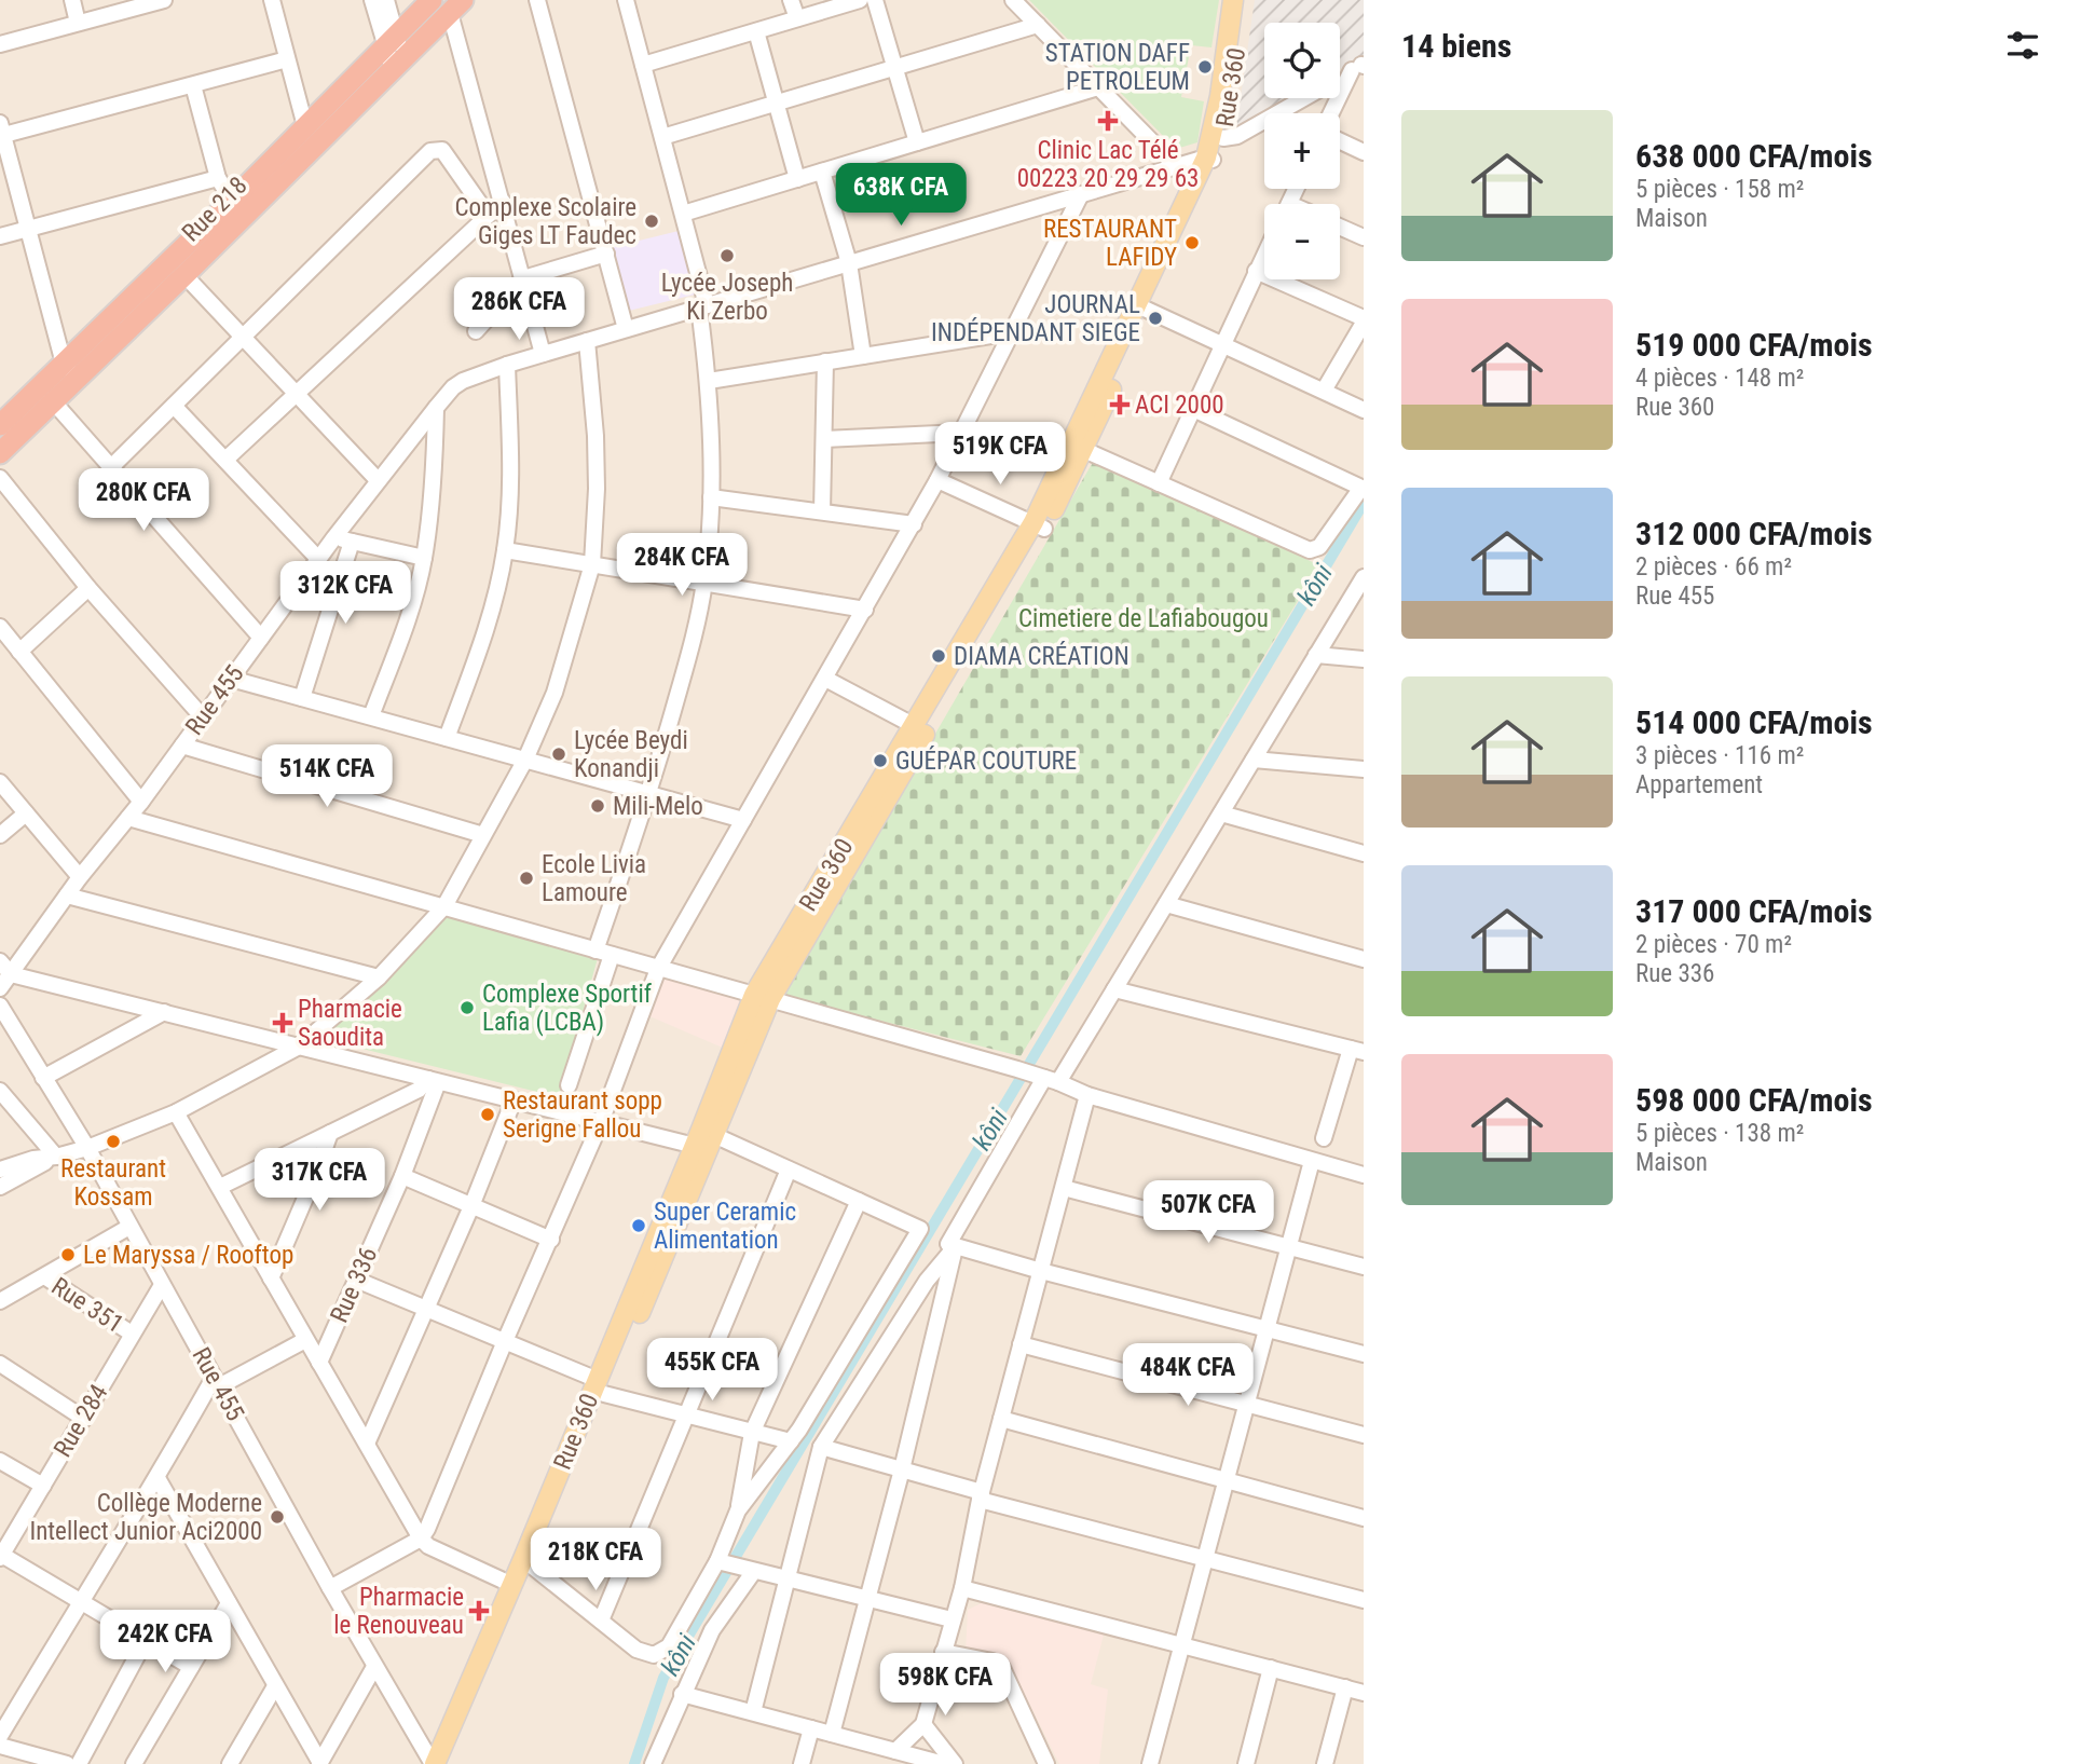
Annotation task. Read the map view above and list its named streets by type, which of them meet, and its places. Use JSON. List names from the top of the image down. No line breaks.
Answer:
{"streets":{"highway":["Rue 218"],"main road":["Rue 360"],"street":["Rue 455","Rue 336","Rue 351","Rue 284"]},"crossings":[["Rue 360","Rue 455"],["Rue 455","Rue 284"],["Rue 351","Rue 284"]],"water":["kôni"],"parks":["Cimetiere de Lafiabougou"],"places":{"other":["STATION DAFF PETROLEUM","Complexe Scolaire Giges LT Faudec","RESTAURANT LAFIDY","Lycée Joseph Ki Zerbo","JOURNAL INDÉPENDANT SIEGE","DIAMA CRÉATION","Lycée Beydi Konandji","GUÉPAR COUTURE","Mili-Melo","Ecole Livia Lamoure","Complexe Sportif Lafia (LCBA)","Restaurant sopp Serigne Fallou","Restaurant Kossam","Super Ceramic Alimentation","Le Maryssa / Rooftop","Collège Moderne Intellect Junior Aci2000"],"health":["Clinic Lac Télé 00223 20 29 29 63","ACI 2000","Pharmacie Saoudita","Pharmacie le Renouveau"]},"page":{"heading":"14 biens","map_buttons":["+","−"],"list":[{"name":"638 000 CFA/mois","note":"5 pièces · 158 m² · Maison"},{"name":"519 000 CFA/mois","note":"4 pièces · 148 m² · Rue 360"},{"name":"312 000 CFA/mois","note":"2 pièces · 66 m² · Rue 455"},{"name":"514 000 CFA/mois","note":"3 pièces · 116 m² · Appartement"},{"name":"317 000 CFA/mois","note":"2 pièces · 70 m² · Rue 336"},{"name":"598 000 CFA/mois","note":"5 pièces · 138 m² · Maison"}],"price":["638K CFA","286K CFA","519K CFA","280K CFA","284K CFA","312K CFA","514K CFA","317K CFA","507K CFA","455K CFA","484K CFA","218K CFA","242K CFA","598K CFA"]}}
